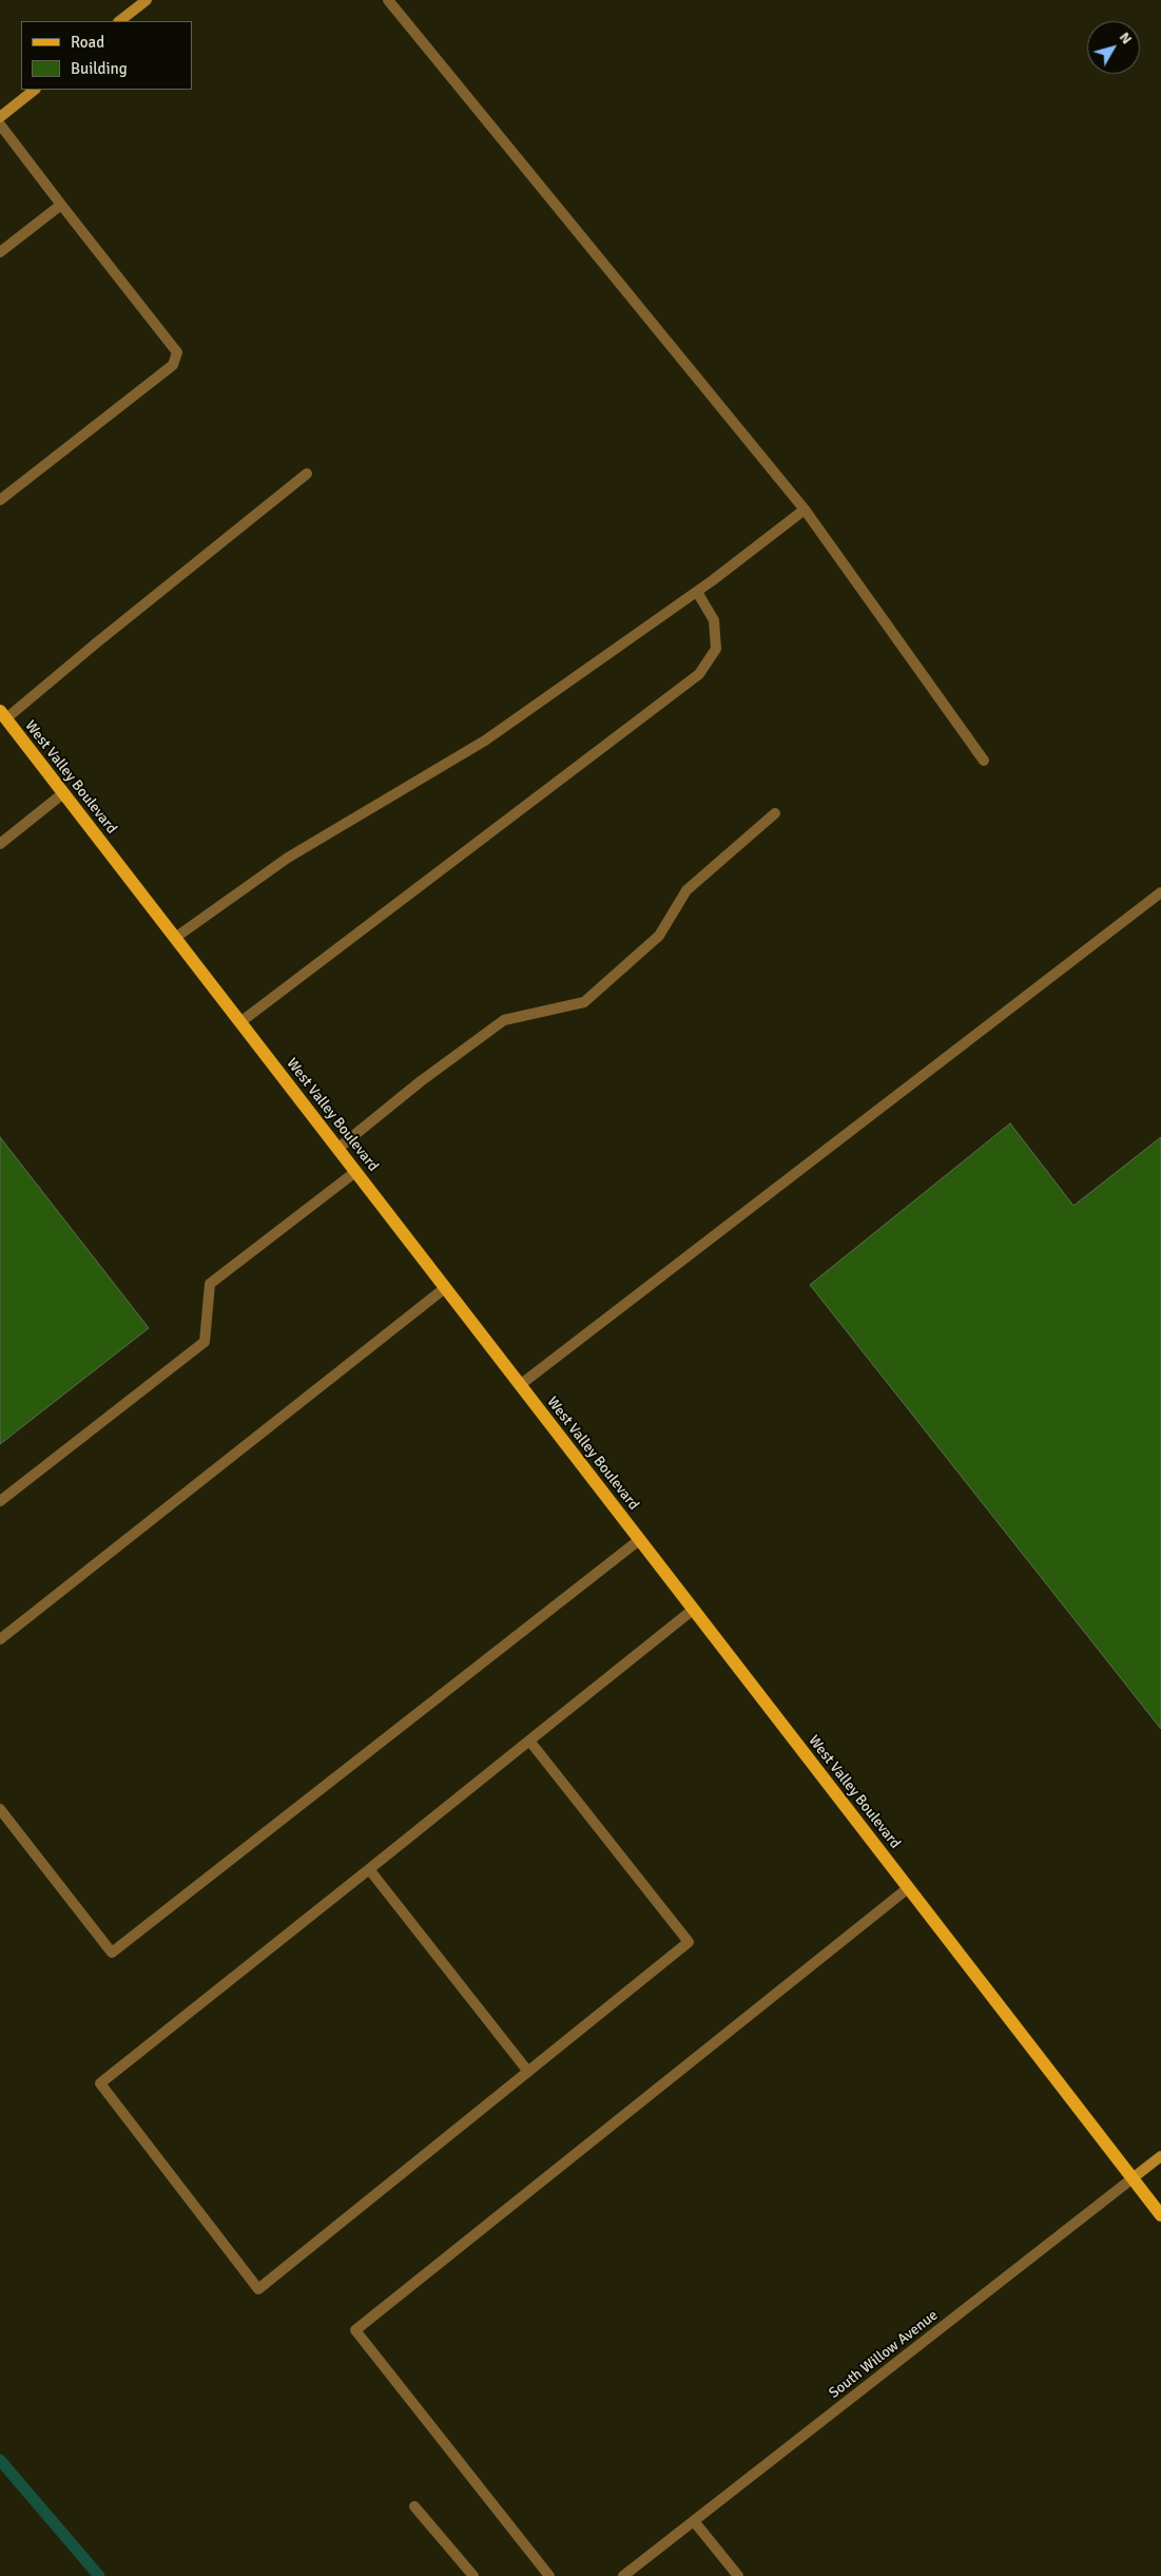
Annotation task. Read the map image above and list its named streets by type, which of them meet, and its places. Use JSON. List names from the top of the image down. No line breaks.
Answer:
{"streets":{"main road":["West Valley Boulevard"],"street":["South Willow Avenue"]},"crossings":[["West Valley Boulevard","South Willow Avenue"]],"legend":["Road","Building"],"north":"top right"}
